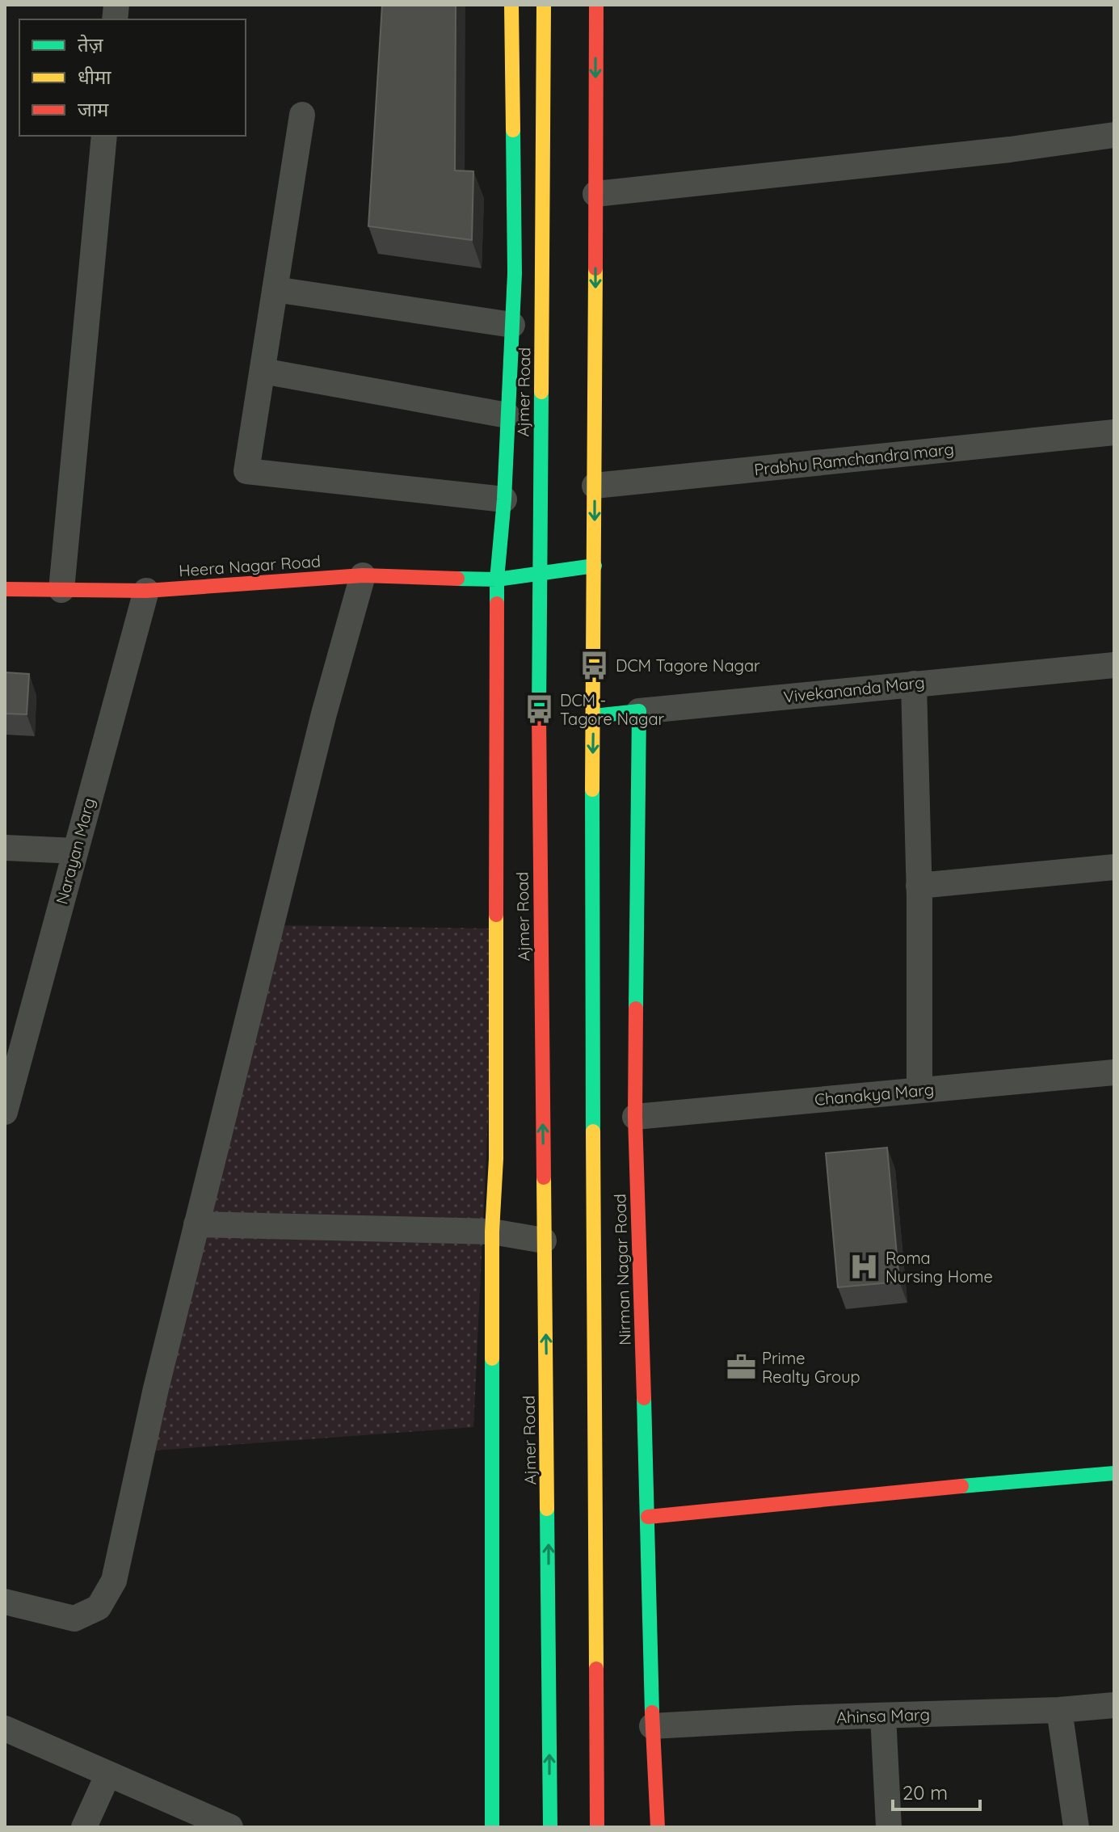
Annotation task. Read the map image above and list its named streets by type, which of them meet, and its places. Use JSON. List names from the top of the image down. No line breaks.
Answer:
{"streets":{"main road":["Ajmer Road","Heera Nagar Road","Vivekananda Marg","Nirman Nagar Road"],"street":["Prabhu Ramchandra marg","Narayan Marg","Chanakya Marg","Ahinsa Marg"]},"crossings":[["Ajmer Road","Heera Nagar Road"],["Heera Nagar Road","Narayan Marg"],["Vivekananda Marg","Nirman Nagar Road"],["Chanakya Marg","Nirman Nagar Road"],["Nirman Nagar Road","Ahinsa Marg"]],"places":{"bus stop":["DCM Tagore Nagar","DCM - Tagore Nagar"],"hospital":["Roma Nursing Home"],"office":["Prime Realty Group"]},"legend":["तेज़","धीमा","जाम"],"scale_bar":"20 m"}
